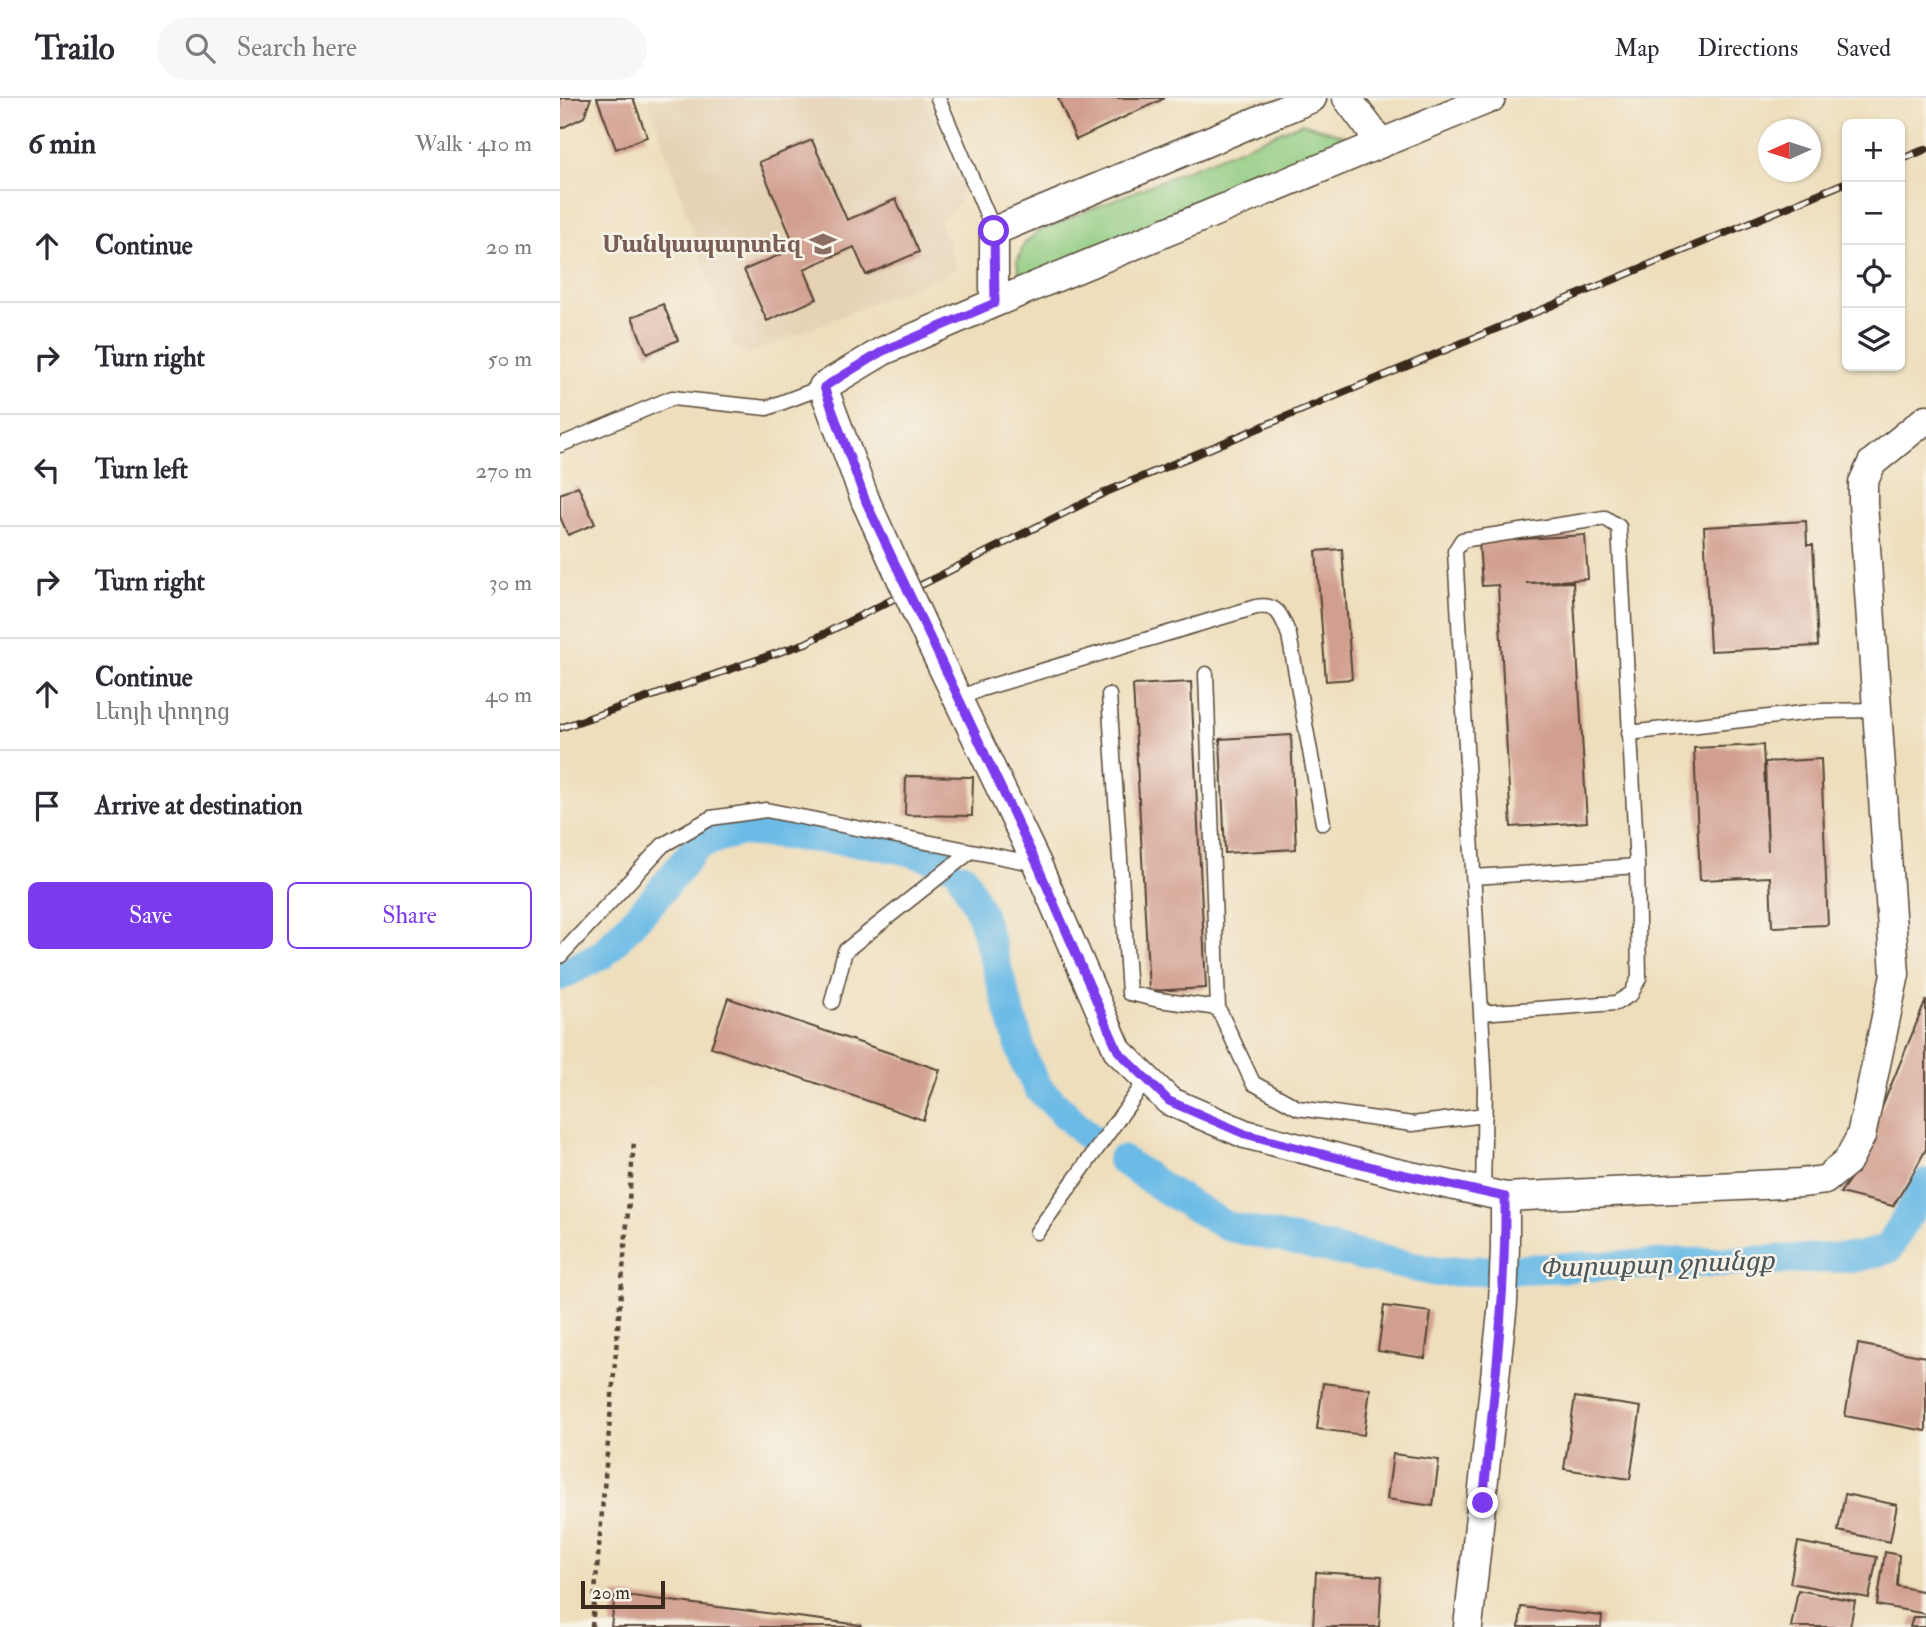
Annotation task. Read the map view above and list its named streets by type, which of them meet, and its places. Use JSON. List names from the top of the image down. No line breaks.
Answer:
{"water":["Փարաքար ջրանցք"],"places":{"school or university":["Մանկապարտեզ"]},"scale_bar":"20 m","north":"left","page":{"header":"Trailo","search":"Search here","nav":["Map","Directions","Saved"],"heading":["6 min","Walk · 410 m"],"map_buttons":["+","−"],"list":[["Continue","20 m"],["Turn right","50 m"],["Turn left","270 m"],["Turn right","30 m"],["Continue","Լեոյի փողոց","40 m"],"Arrive at destination"],"buttons":["Save","Share"],"scale":"20 m"}}
